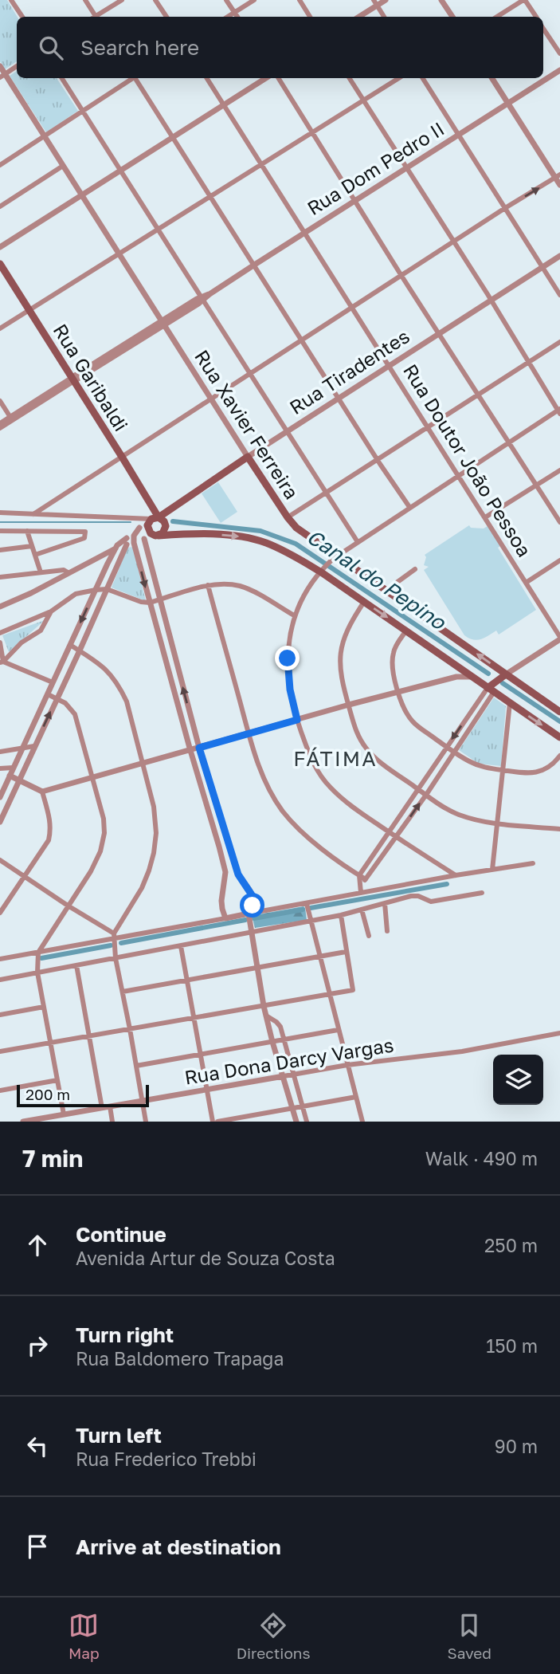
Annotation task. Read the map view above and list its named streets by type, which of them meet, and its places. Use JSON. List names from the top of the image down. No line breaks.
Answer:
{"streets":{"main road":["Rua Tiradentes","Rua Garibaldi","Rua Xavier Ferreira"],"street":["Rua Dom Pedro II","Rua Doutor João Pessoa","Rua Dona Darcy Vargas"]},"crossings":[["Rua Dom Pedro II","Rua Garibaldi"],["Rua Dom Pedro II","Rua Xavier Ferreira"],["Rua Dom Pedro II","Rua Doutor João Pessoa"],["Rua Tiradentes","Rua Garibaldi"],["Rua Tiradentes","Rua Xavier Ferreira"],["Rua Tiradentes","Rua Doutor João Pessoa"]],"districts":["FÁTIMA"],"water":["Canal do Pepino"],"scale_bar":"200 m","page":{"search":"Search here","scale":"200 m","heading":["7 min","Walk · 490 m"],"list":[["Continue","Avenida Artur de Souza Costa","250 m"],["Turn right","Rua Baldomero Trapaga","150 m"],["Turn left","Rua Frederico Trebbi","90 m"],"Arrive at destination"],"nav":["Map","Directions","Saved"]}}
